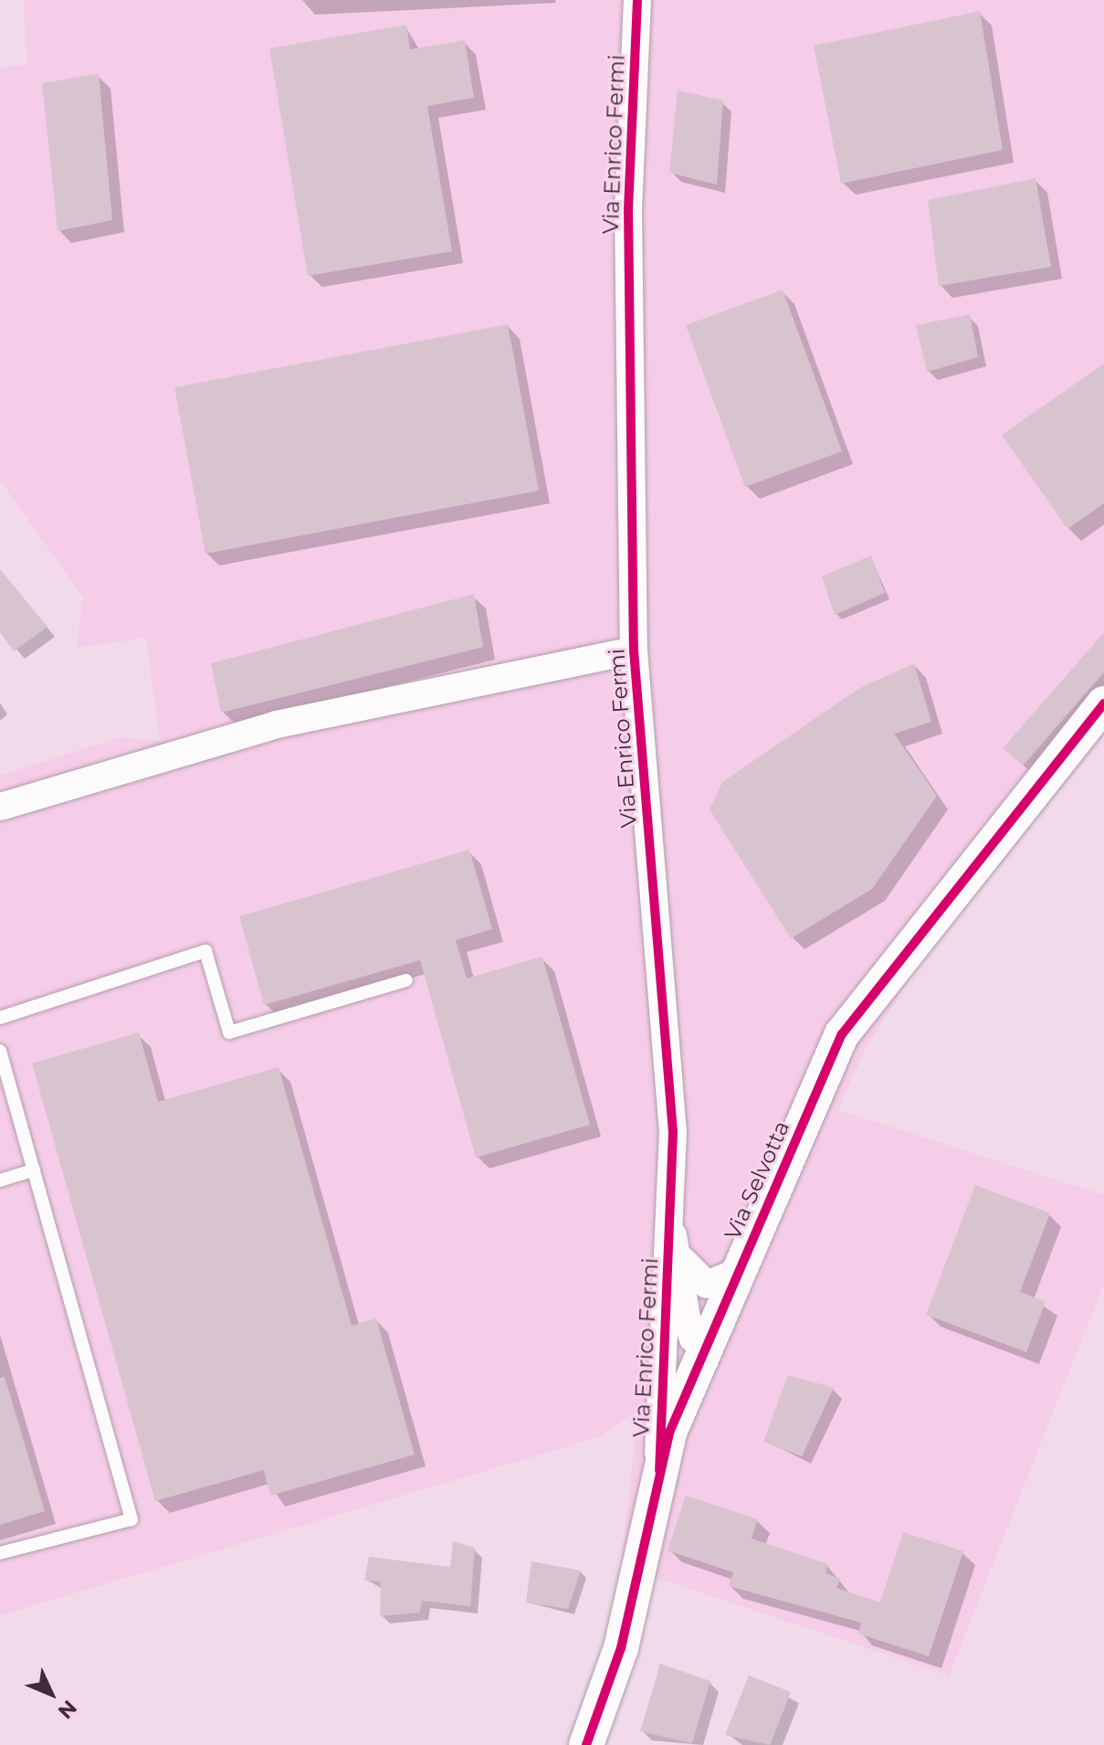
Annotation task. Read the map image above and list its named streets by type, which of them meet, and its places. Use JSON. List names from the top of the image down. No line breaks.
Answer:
{"streets":{"street":["Via Enrico Fermi","Via Selvotta"]},"crossings":[["Via Enrico Fermi","Via Selvotta"]],"north":"bottom right"}
